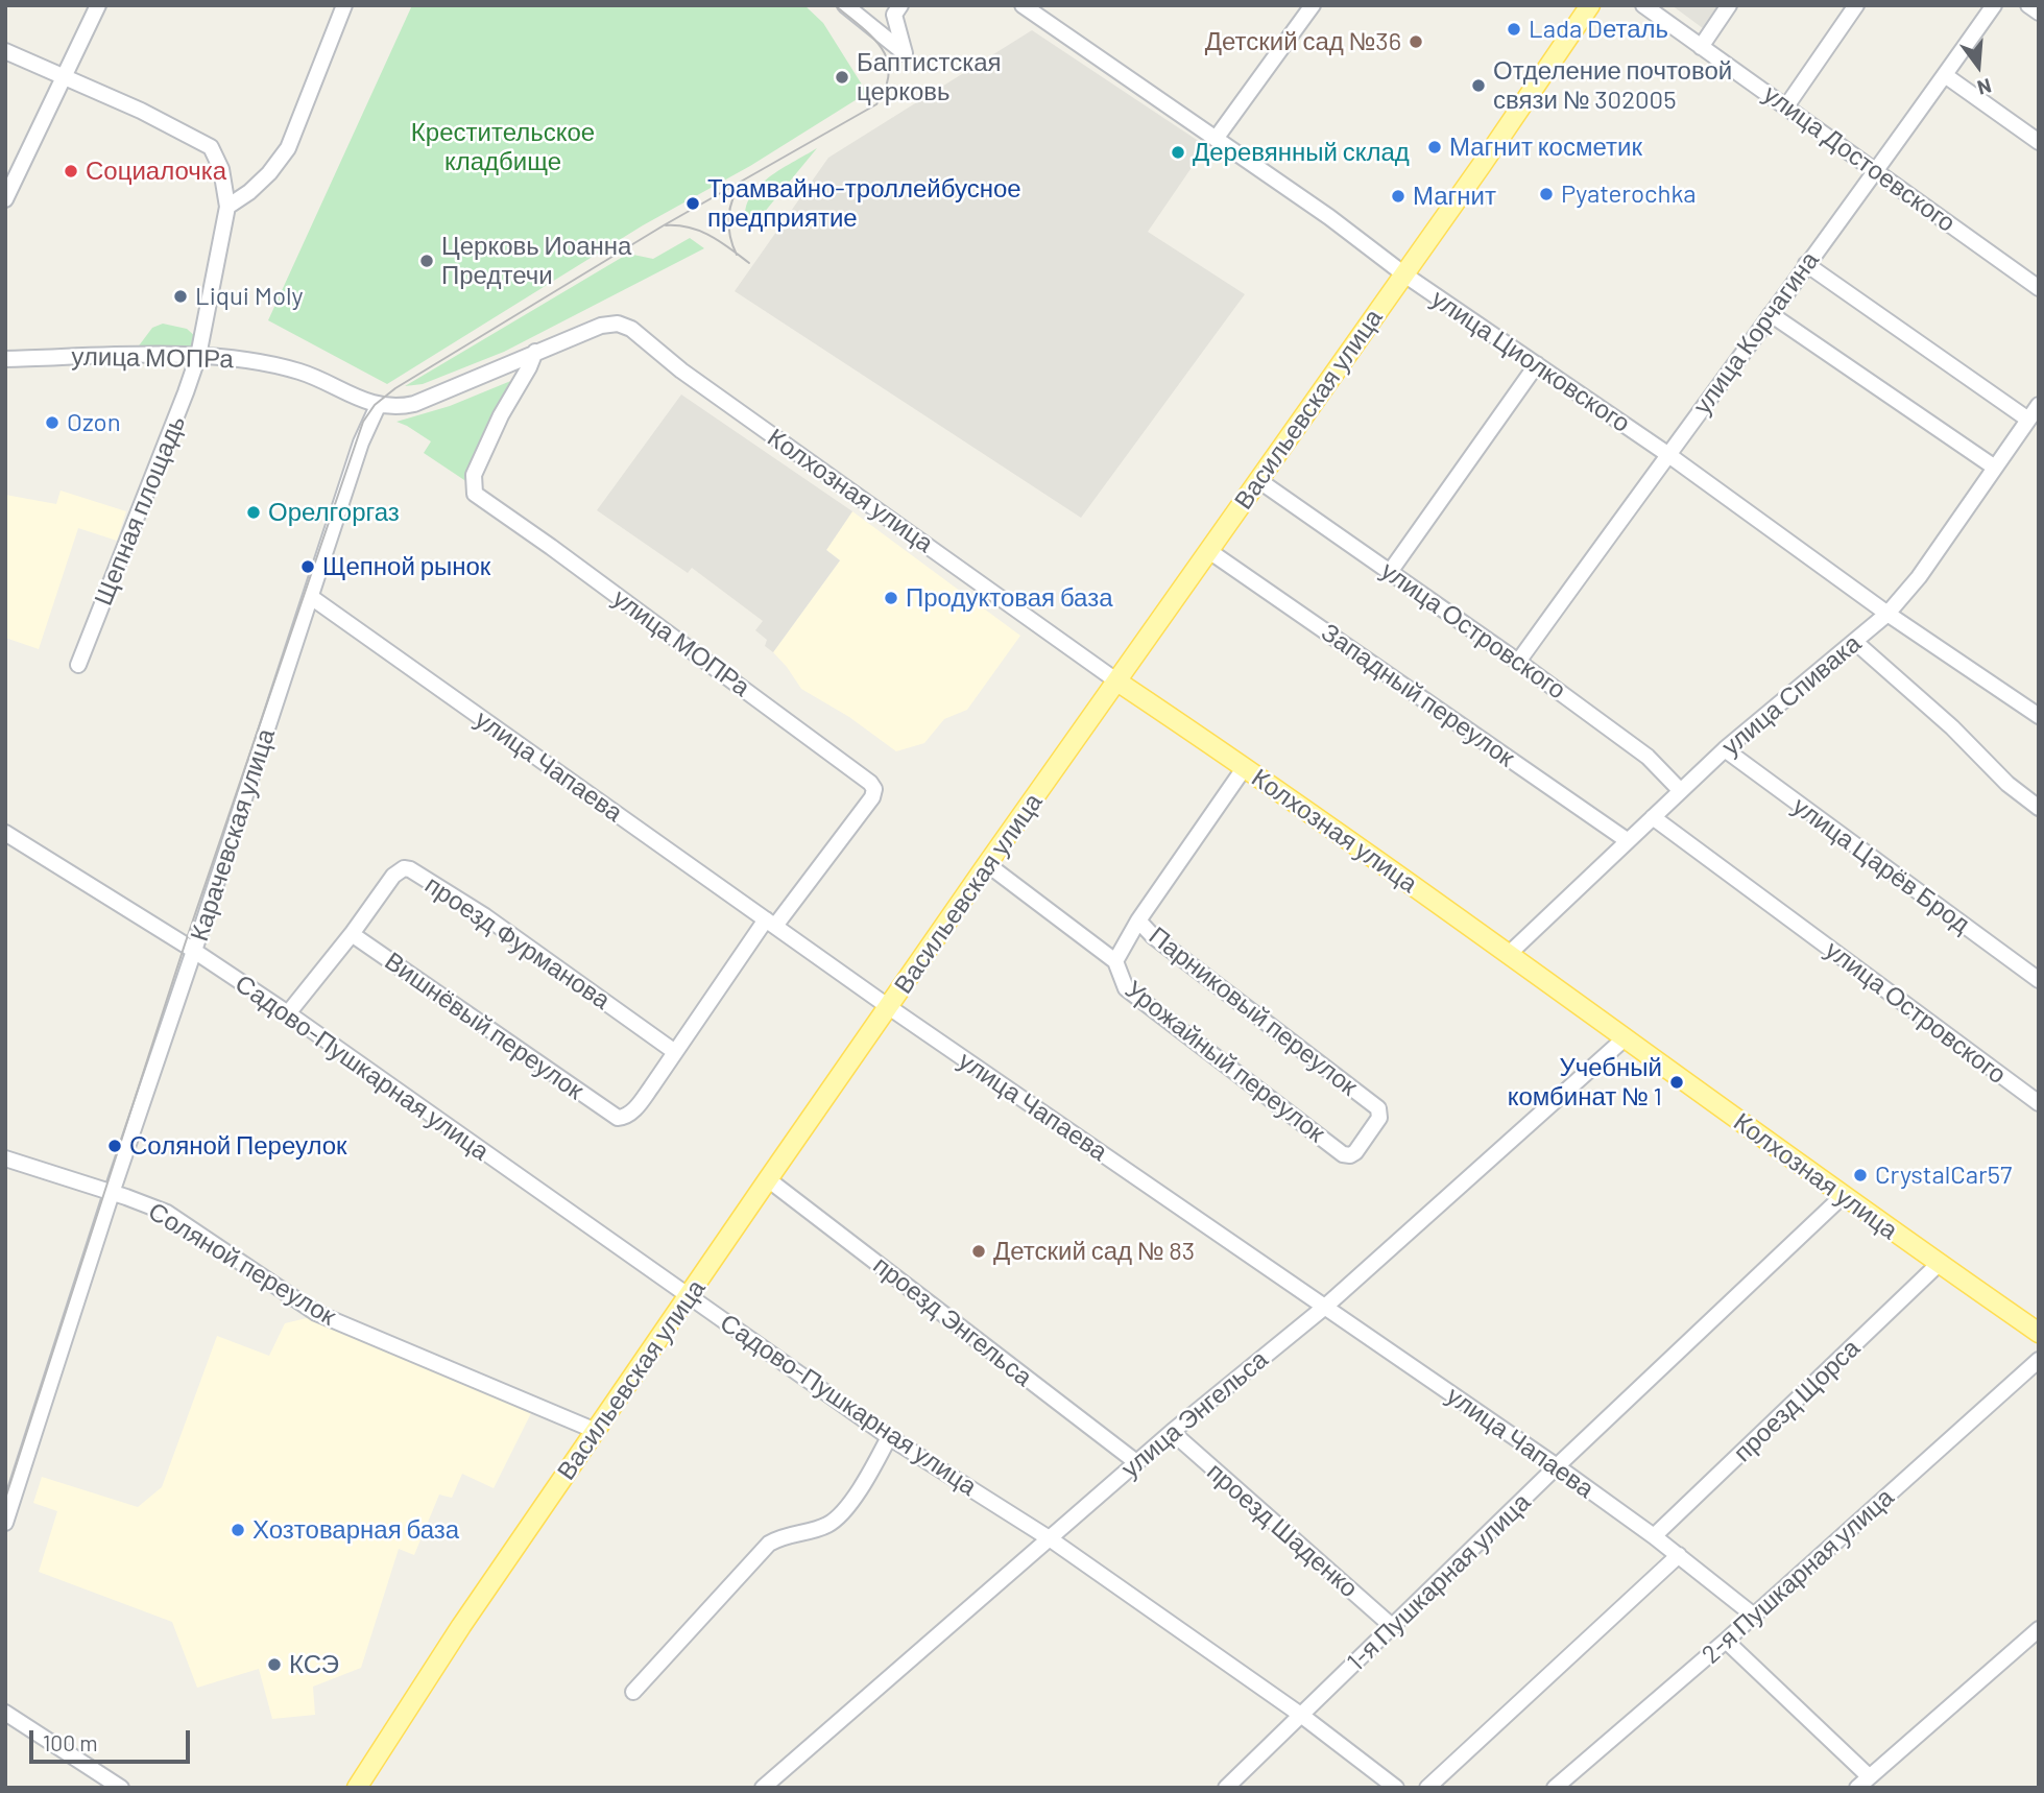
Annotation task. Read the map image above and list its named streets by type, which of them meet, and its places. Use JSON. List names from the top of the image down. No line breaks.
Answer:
{"streets":{"main road":["Васильевская улица","Колхозная улица"],"street":["улица Достоевского","улица Корчагина","улица МОПРа","улица Циолковского","Щепная площадь","улица Островского","Западный переулок","улица Спивака","улица Чапаева","Карачевская улица","улица Царёв Брод","проезд Фурманова","Парниковый переулок","Вишнёвый переулок","Урожайный переулок","Садово-Пушкарная улица","Соляной переулок","проезд Энгельса","проезд Щорса","улица Энгельса","проезд Шаденко","2-я Пушкарная улица","1-я Пушкарная улица"]},"crossings":[["улица Достоевского","улица Корчагина"],["улица Корчагина","улица Циолковского"],["улица Корчагина","улица Островского"],["улица МОПРа","Колхозная улица"],["улица МОПРа","Щепная площадь"],["улица МОПРа","улица Чапаева"],["улица МОПРа","Карачевская улица"],["улица Циолковского","Васильевская улица"],["улица Циолковского","улица Спивака"],["Васильевская улица","Колхозная улица"],["Васильевская улица","улица Островского"],["Васильевская улица","Западный переулок"],["Васильевская улица","улица Чапаева"],["Васильевская улица","Урожайный переулок"],["Васильевская улица","Садово-Пушкарная улица"],["Васильевская улица","Соляной переулок"],["Васильевская улица","проезд Энгельса"],["Колхозная улица","улица Спивака"],["Колхозная улица","Парниковый переулок"],["Колхозная улица","проезд Щорса"],["Колхозная улица","улица Энгельса"],["Колхозная улица","1-я Пушкарная улица"],["улица Островского","улица Спивака"],["Западный переулок","улица Спивака"],["улица Спивака","улица Царёв Брод"],["улица Чапаева","Карачевская улица"],["улица Чапаева","проезд Щорса"],["улица Чапаева","улица Энгельса"],["улица Чапаева","2-я Пушкарная улица"],["улица Чапаева","1-я Пушкарная улица"],["Карачевская улица","Садово-Пушкарная улица"],["Карачевская улица","Соляной переулок"],["проезд Фурманова","Вишнёвый переулок"],["проезд Фурманова","Садово-Пушкарная улица"],["Парниковый переулок","Урожайный переулок"],["Садово-Пушкарная улица","улица Энгельса"],["Садово-Пушкарная улица","1-я Пушкарная улица"],["проезд Энгельса","улица Энгельса"],["улица Энгельса","проезд Шаденко"],["проезд Шаденко","1-я Пушкарная улица"]],"parks":["Крестительское кладбище"],"places":["Lada Dеталь","Детский сад №36","Баптистская церковь","Отделение почтовой связи № 302005","Магнит косметик","Деревянный склад","Социалочка","Pyaterochka","Магнит","Трамвайно-троллейбусное предприятие","Церковь Иоанна Предтечи","Liqui Moly","Ozon","Орелгоргаз","Щепной рынок","Продуктовая база","Учебный комбинат № 1","Соляной Переулок","CrystalCar57","Детский сад № 83","Хозтоварная база","КСЭ"],"scale_bar":"100 m","north":"bottom"}
